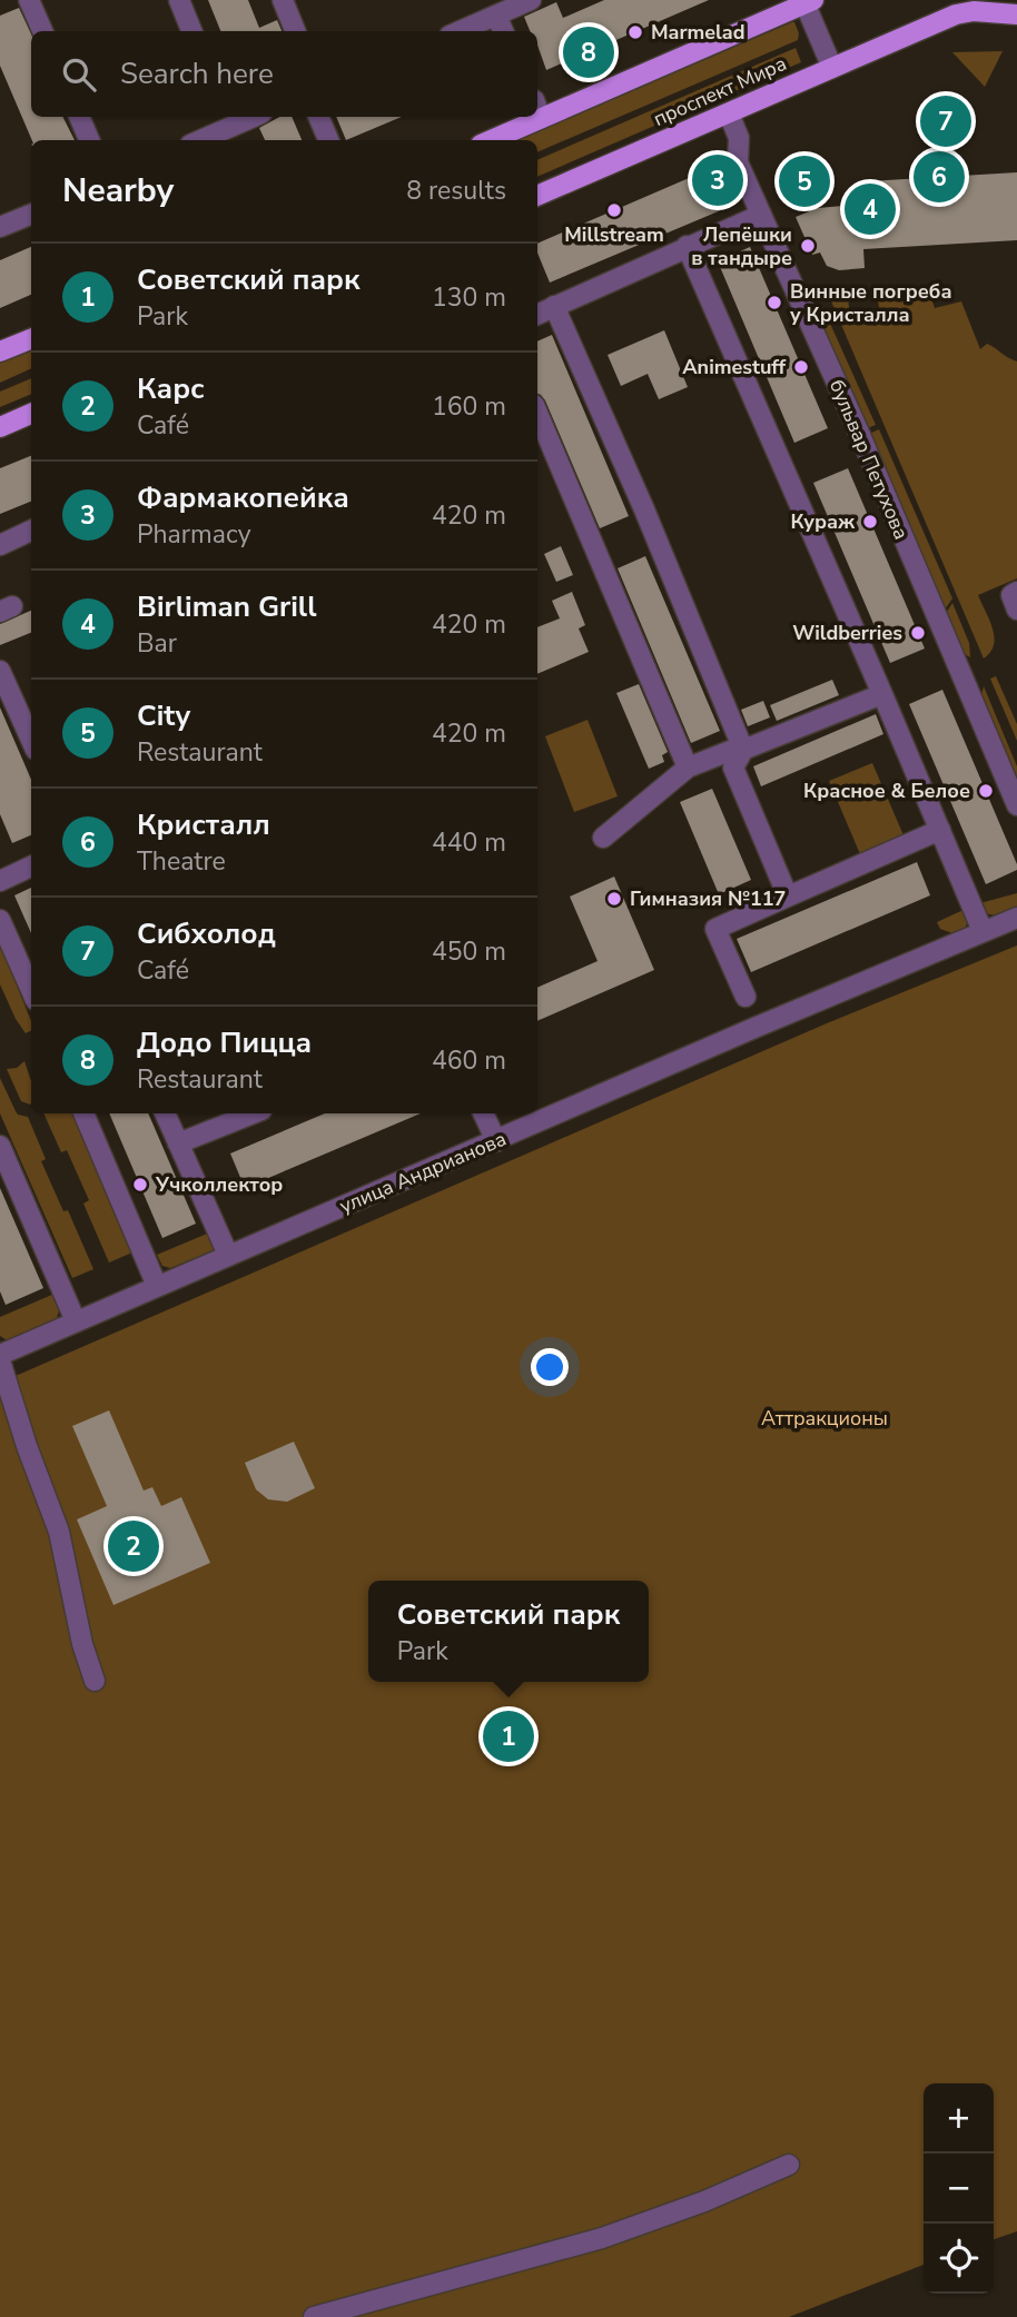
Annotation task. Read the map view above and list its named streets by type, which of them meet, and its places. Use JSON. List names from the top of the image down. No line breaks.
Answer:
{"streets":{"main road":["проспект Мира"],"street":["бульвар Петухова","улица Андрианова"]},"crossings":[["проспект Мира","бульвар Петухова"]],"parks":["Аттракционы"],"places":["Marmelad","Millstream","Лепёшки в тандыре","Винные погреба у Кристалла","Animestuff","Кураж","Wildberries","Красное & Белое","Гимназия №117","Учколлектор"],"page":{"pins":["8","7","6","3","5","4","2","1"],"search":"Search here","heading":["Nearby","8 results"],"list":[{"mark":"1","name":"Советский парк","note":"Park","value":"130 m"},{"mark":"2","name":"Карс","note":"Café","value":"160 m"},{"mark":"3","name":"Фармакопейка","note":"Pharmacy","value":"420 m"},{"mark":"4","name":"Birliman Grill","note":"Bar","value":"420 m"},{"mark":"5","name":"City","note":"Restaurant","value":"420 m"},{"mark":"6","name":"Кристалл","note":"Theatre","value":"440 m"},{"mark":"7","name":"Сибхолод","note":"Café","value":"450 m"},{"mark":"8","name":"Додо Пицца","note":"Restaurant","value":"460 m"}],"popup":["Советский парк","Park"],"map_buttons":["+","−"]}}
